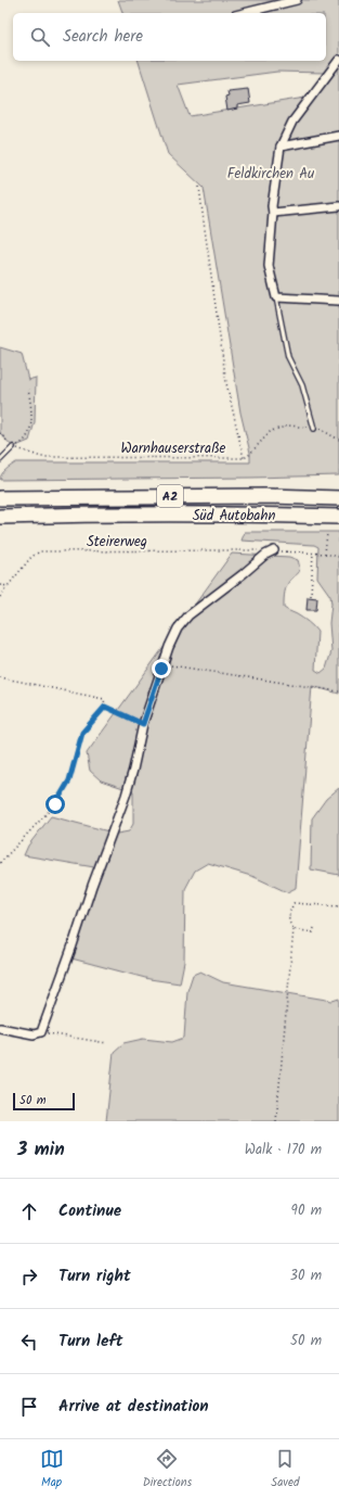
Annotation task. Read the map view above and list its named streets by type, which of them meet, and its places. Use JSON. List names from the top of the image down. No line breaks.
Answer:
{"streets":{"highway":["A2","Süd Autobahn"],"path":["Warnhauserstraße","Steirerweg"]},"parks":["Feldkirchen Au"],"scale_bar":"50 m","page":{"search":"Search here","scale":"50 m","heading":["3 min","Walk · 170 m"],"list":[["Continue","90 m"],["Turn right","30 m"],["Turn left","50 m"],"Arrive at destination"],"nav":["Map","Directions","Saved"]}}
